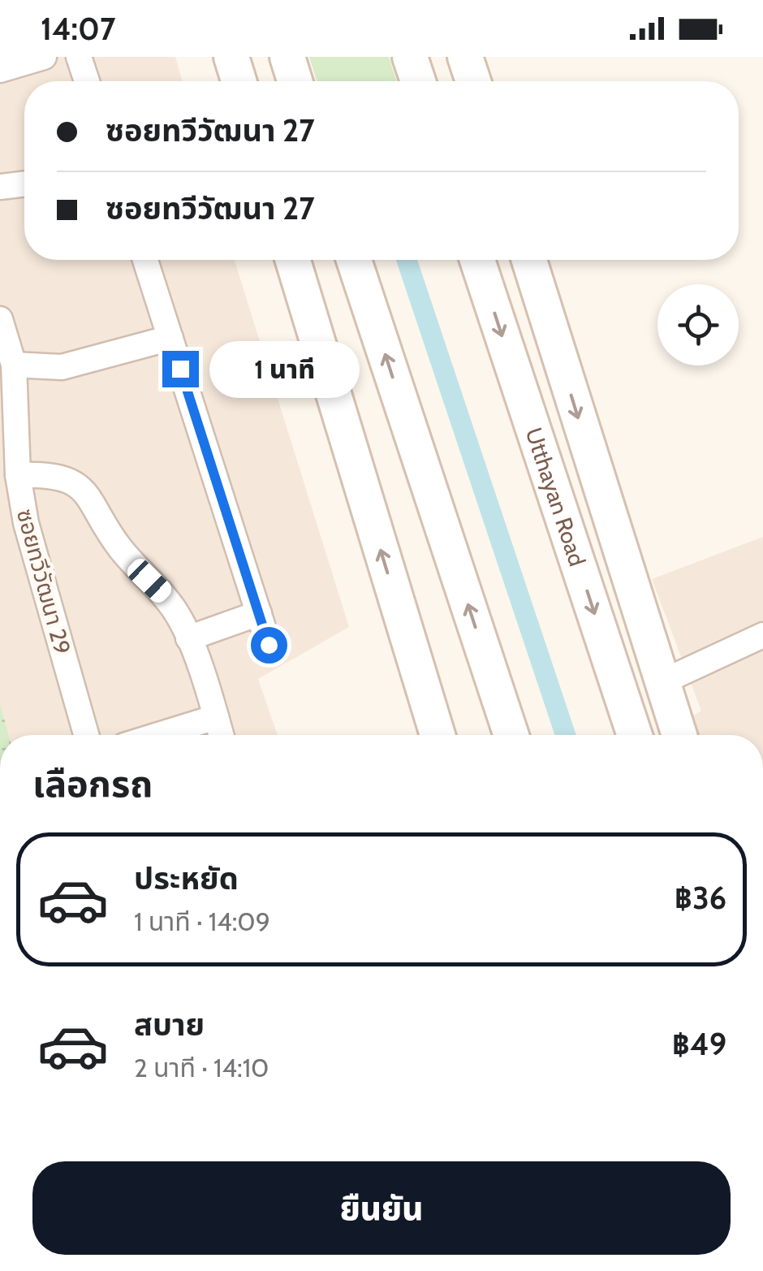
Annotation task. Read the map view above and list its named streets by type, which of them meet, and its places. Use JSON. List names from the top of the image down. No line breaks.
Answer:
{"streets":{"main road":["Utthayan Road"],"street":["ซอยทวีวัฒนา 29"]},"page":{"status":"14:07","banner":["ซอยทวีวัฒนา 27","ซอยทวีวัฒนา 27"],"bubble":"1 นาที","heading":"เลือกรถ","list":[{"name":"ประหยัด","note":"1 นาที · 14:09","value":"฿36"},{"name":"สบาย","note":"2 นาที · 14:10","value":"฿49"}],"buttons":"ยืนยัน"}}
